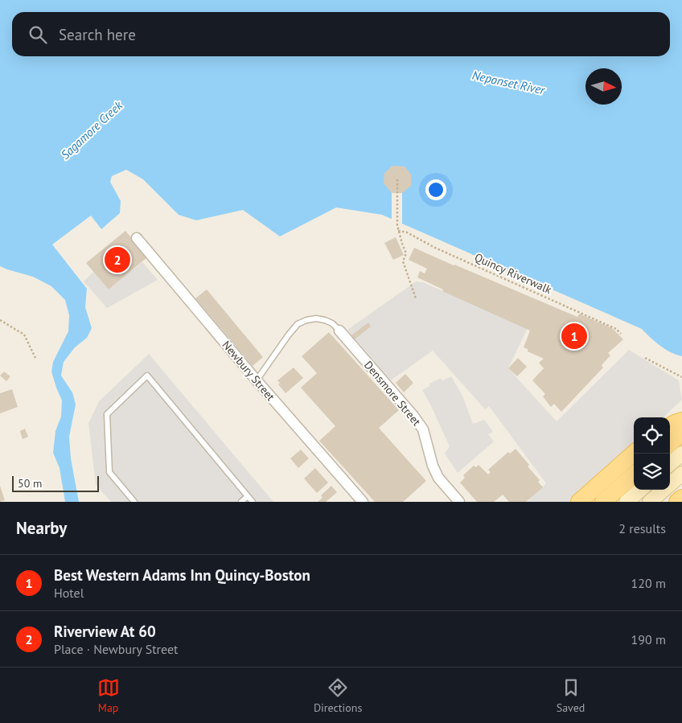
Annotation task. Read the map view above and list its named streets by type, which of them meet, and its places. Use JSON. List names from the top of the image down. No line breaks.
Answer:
{"streets":{"street":["Newbury Street","Densmore Street"],"path":["Quincy Riverwalk"]},"water":["Neponset River","Sagamore Creek"],"scale_bar":"50 m","north":"right","page":{"search":"Search here","pins":["2","1"],"scale":"50 m","heading":["Nearby","2 results"],"list":[{"mark":"1","name":"Best Western Adams Inn Quincy-Boston","note":"Hotel","value":"120 m"},{"mark":"2","name":"Riverview At 60","note":"Place · Newbury Street","value":"190 m"}],"nav":["Map","Directions","Saved"]}}
